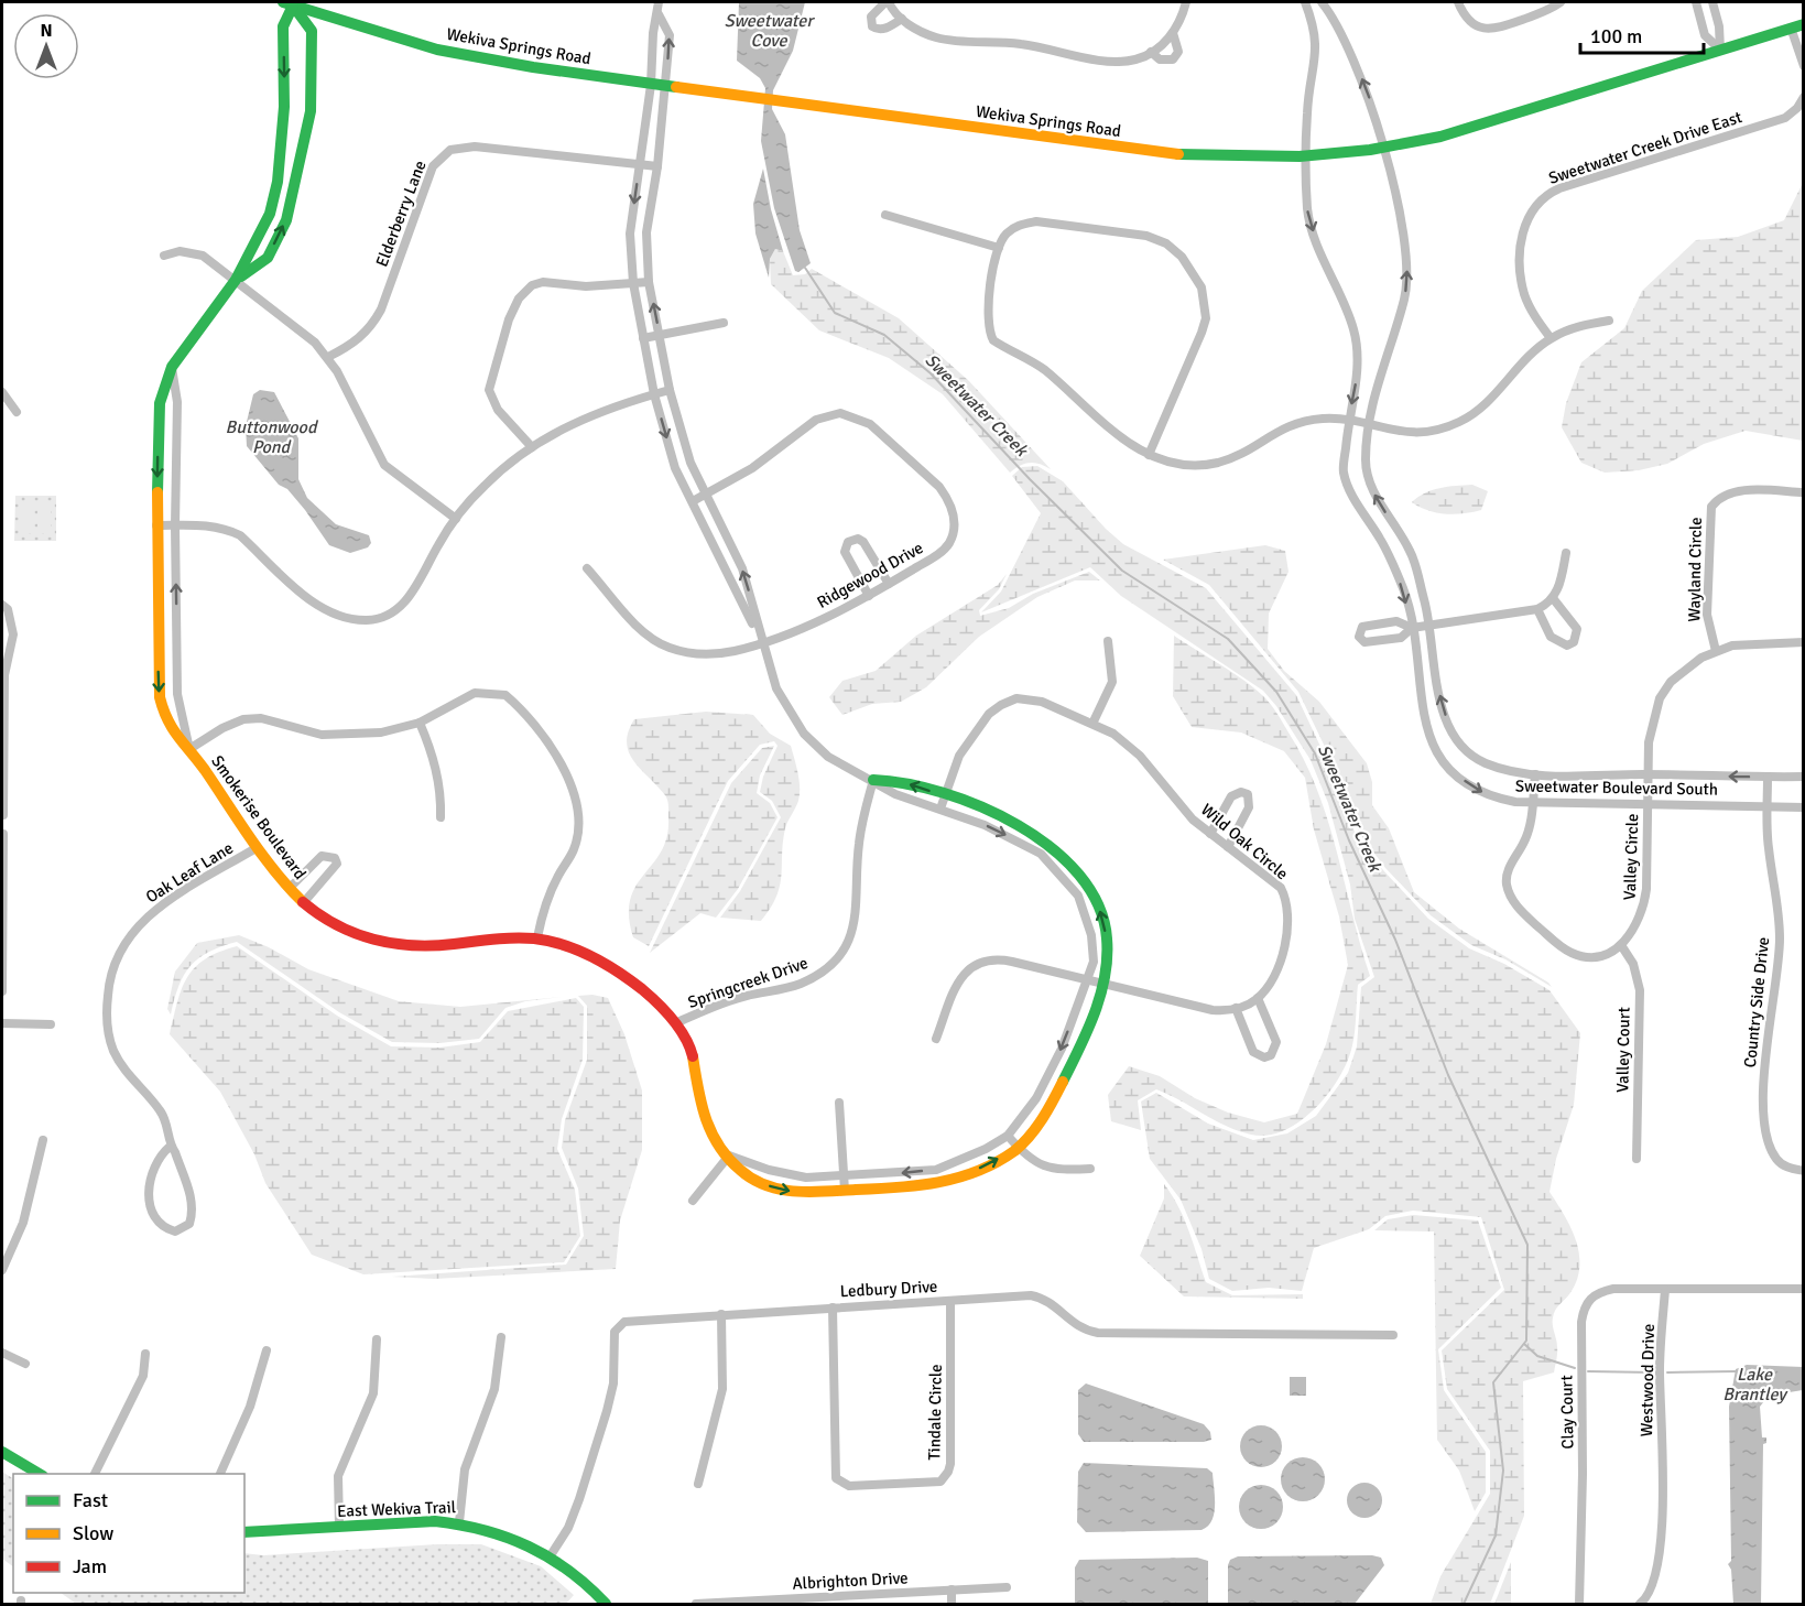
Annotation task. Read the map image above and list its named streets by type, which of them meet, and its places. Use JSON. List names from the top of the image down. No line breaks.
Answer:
{"streets":{"street":["Wekiva Springs Road","Sweetwater Creek Drive East","Elderberry Lane","Wayland Circle","Ridgewood Drive","Sweetwater Boulevard South","Smokerise Boulevard","Wild Oak Circle","Valley Circle","Oak Leaf Lane","Springcreek Drive","Country Side Drive","Valley Court","Ledbury Drive","Westwood Drive","Tindale Circle","Clay Court","East Wekiva Trail","Albrighton Drive"]},"crossings":[["Wekiva Springs Road","Sweetwater Boulevard South"],["Wekiva Springs Road","Smokerise Boulevard"],["Wayland Circle","Valley Circle"],["Sweetwater Boulevard South","Valley Circle"],["Sweetwater Boulevard South","Country Side Drive"],["Sweetwater Boulevard South","Valley Court"],["Smokerise Boulevard","Wild Oak Circle"],["Smokerise Boulevard","Oak Leaf Lane"],["Smokerise Boulevard","Springcreek Drive"],["Valley Circle","Valley Court"],["Ledbury Drive","Tindale Circle"],["Ledbury Drive","East Wekiva Trail"],["Westwood Drive","Clay Court"]],"water":["Sweetwater Cove","Sweetwater Creek","Buttonwood Pond","Lake Brantley"],"legend":["Fast","Slow","Jam"],"scale_bar":"100 m","north":"top"}
